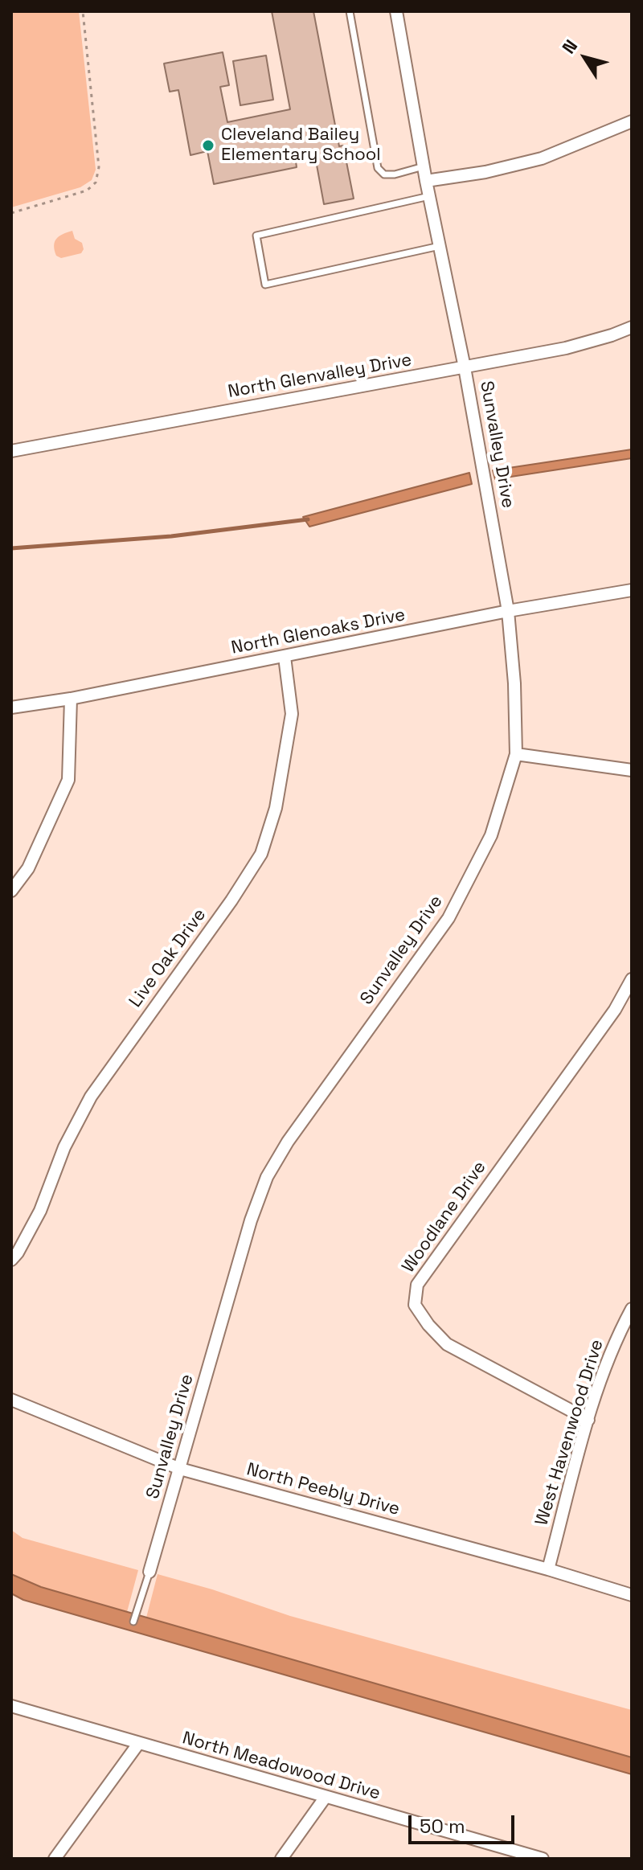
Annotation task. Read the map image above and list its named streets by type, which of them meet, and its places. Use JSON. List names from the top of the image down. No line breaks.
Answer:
{"streets":{"street":["North Glenvalley Drive","Sunvalley Drive","North Glenoaks Drive","Live Oak Drive","Woodlane Drive","West Havenwood Drive","North Peebly Drive","North Meadowood Drive"]},"crossings":[["North Glenvalley Drive","Sunvalley Drive"],["Sunvalley Drive","North Glenoaks Drive"],["Sunvalley Drive","North Peebly Drive"],["North Glenoaks Drive","Live Oak Drive"],["Woodlane Drive","West Havenwood Drive"],["West Havenwood Drive","North Peebly Drive"]],"places":["Cleveland Bailey Elementary School"],"scale_bar":"50 m","north":"top left"}
